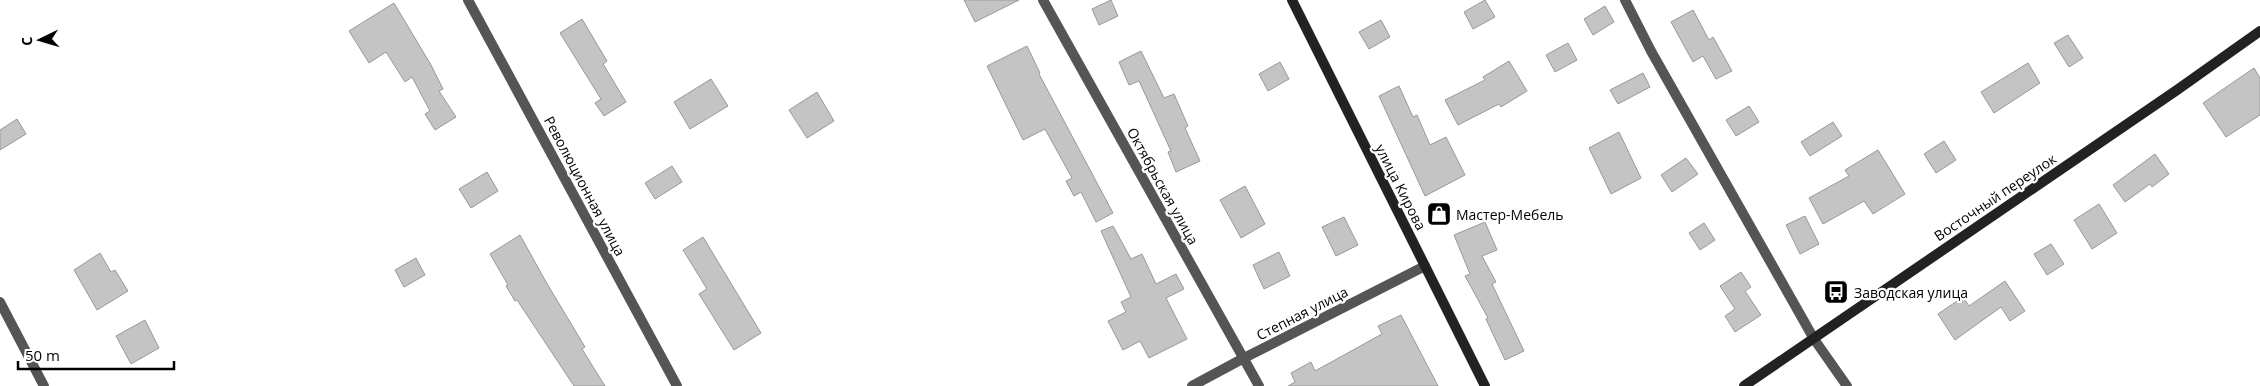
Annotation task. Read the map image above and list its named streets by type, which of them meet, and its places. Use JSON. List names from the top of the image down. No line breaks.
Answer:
{"streets":{"street":["Революционная улица","Октябрьская улица","улица Кирова","Восточный переулок","Степная улица"]},"crossings":[["Октябрьская улица","Степная улица"],["улица Кирова","Степная улица"]],"places":{"shop":["Мастер-Мебель"],"bus stop":["Заводская улица"]},"scale_bar":"50 m","north":"left"}
